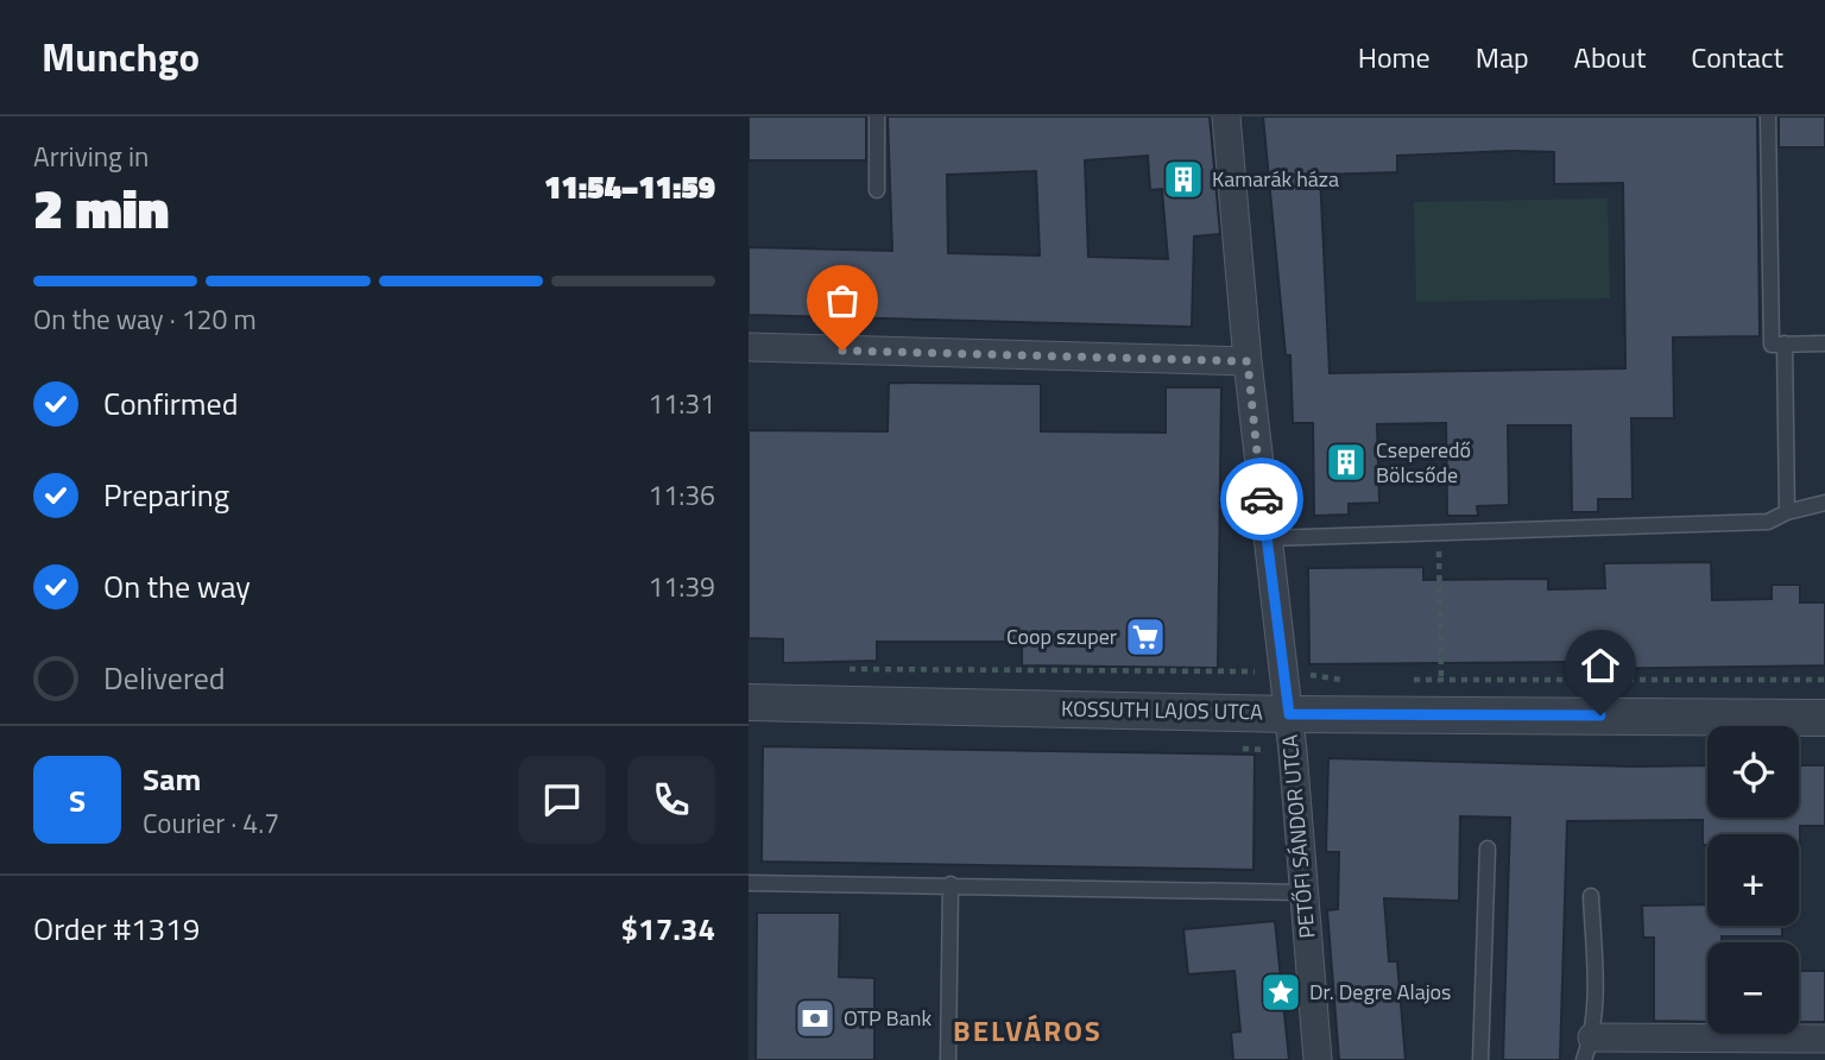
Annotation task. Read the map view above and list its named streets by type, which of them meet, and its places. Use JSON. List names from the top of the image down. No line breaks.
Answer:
{"streets":{"street":["KOSSUTH LAJOS UTCA","PETŐFI SÁNDOR UTCA"]},"crossings":[["KOSSUTH LAJOS UTCA","PETŐFI SÁNDOR UTCA"]],"districts":["BELVÁROS"],"places":{"building":["Kamarák háza","Cseperedő Bölcsőde"],"supermarket":["Coop szuper"],"place":["Dr. Degre Alajos"],"bank":["OTP Bank"]},"page":{"header":"Munchgo","nav":["Home","Map","About","Contact"],"heading":["2 min","Arriving in","11:54–11:59"],"panel":["Sam","Courier · 4.7","Order #1319","$17.34"],"bar":"On the way · 120 m","list":[["Confirmed","11:31"],["Preparing","11:36"],["On the way","11:39"],"Delivered"],"map_buttons":["+","−"],"round":"S"}}
